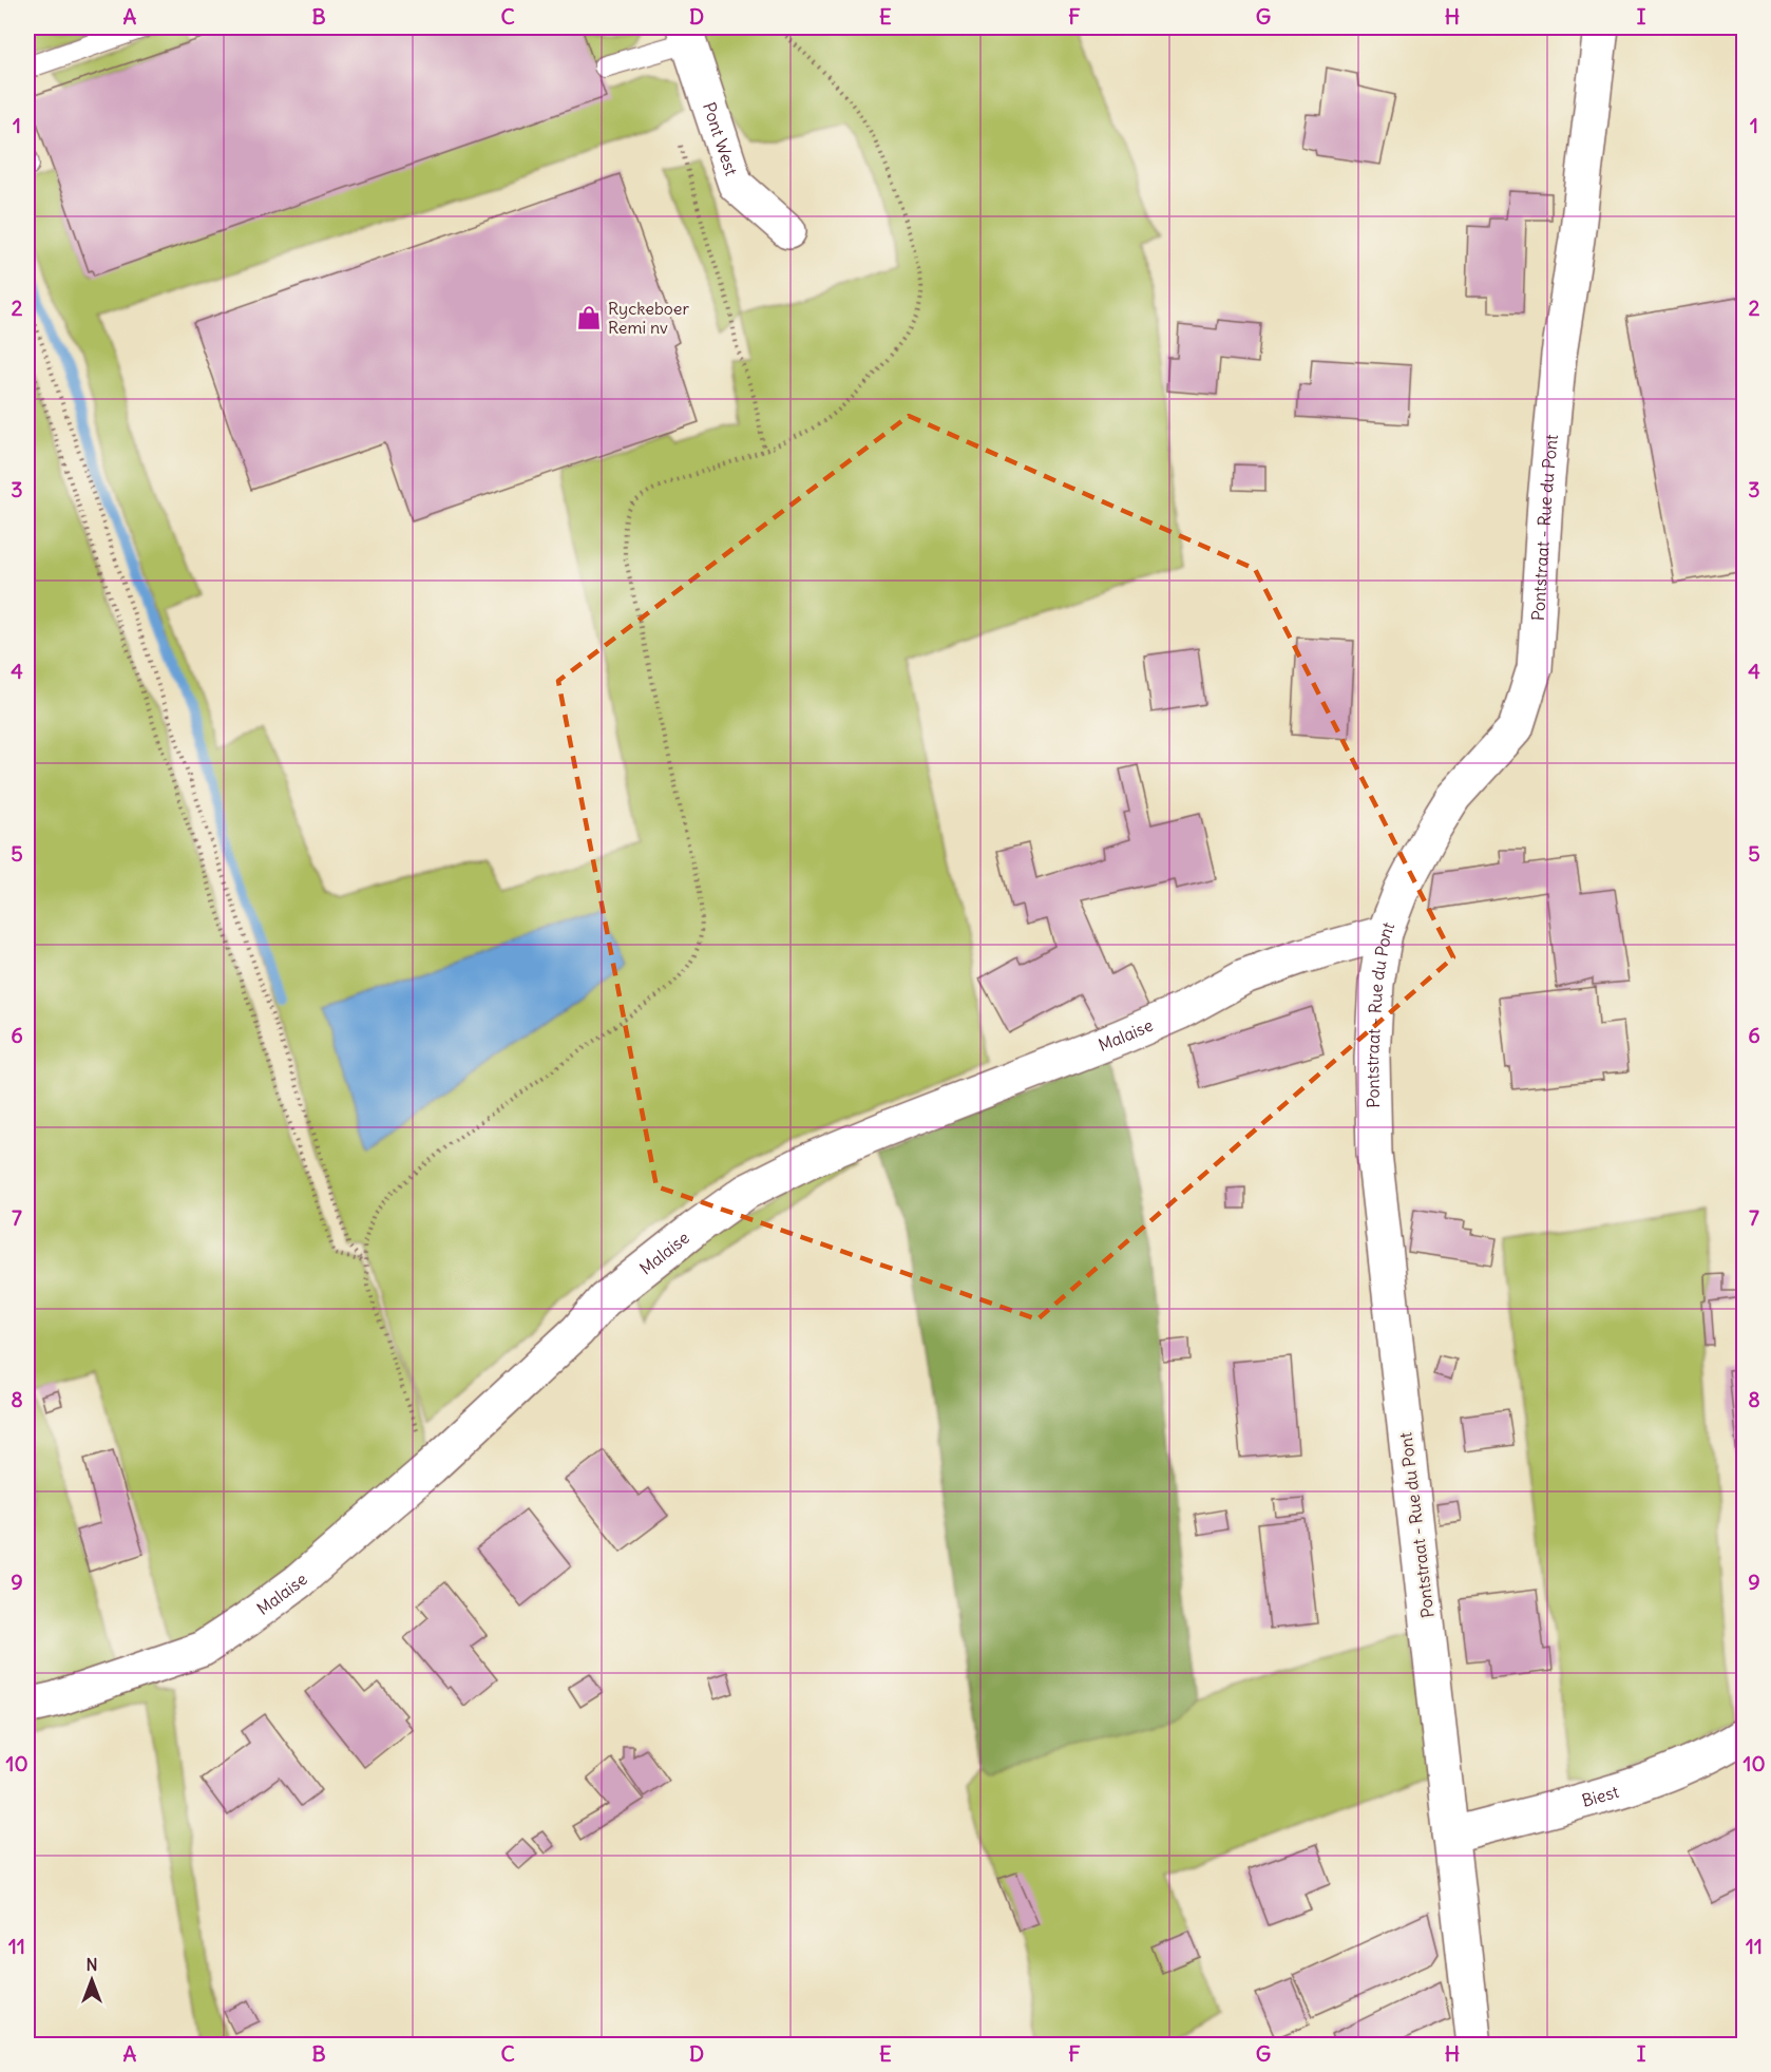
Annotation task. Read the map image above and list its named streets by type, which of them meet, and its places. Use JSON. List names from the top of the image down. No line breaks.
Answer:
{"streets":{"street":["Pont West","Pontstraat - Rue du Pont","Malaise","Biest"]},"crossings":[["Pontstraat - Rue du Pont","Malaise"],["Pontstraat - Rue du Pont","Biest"]],"places":{"shop":["Ryckeboer Remi nv"]},"north":"top","grid":{"columns":["A","B","C","D","E","F","G","H","I"],"rows":["1","2","3","4","5","6","7","8","9","10","11"]}}
